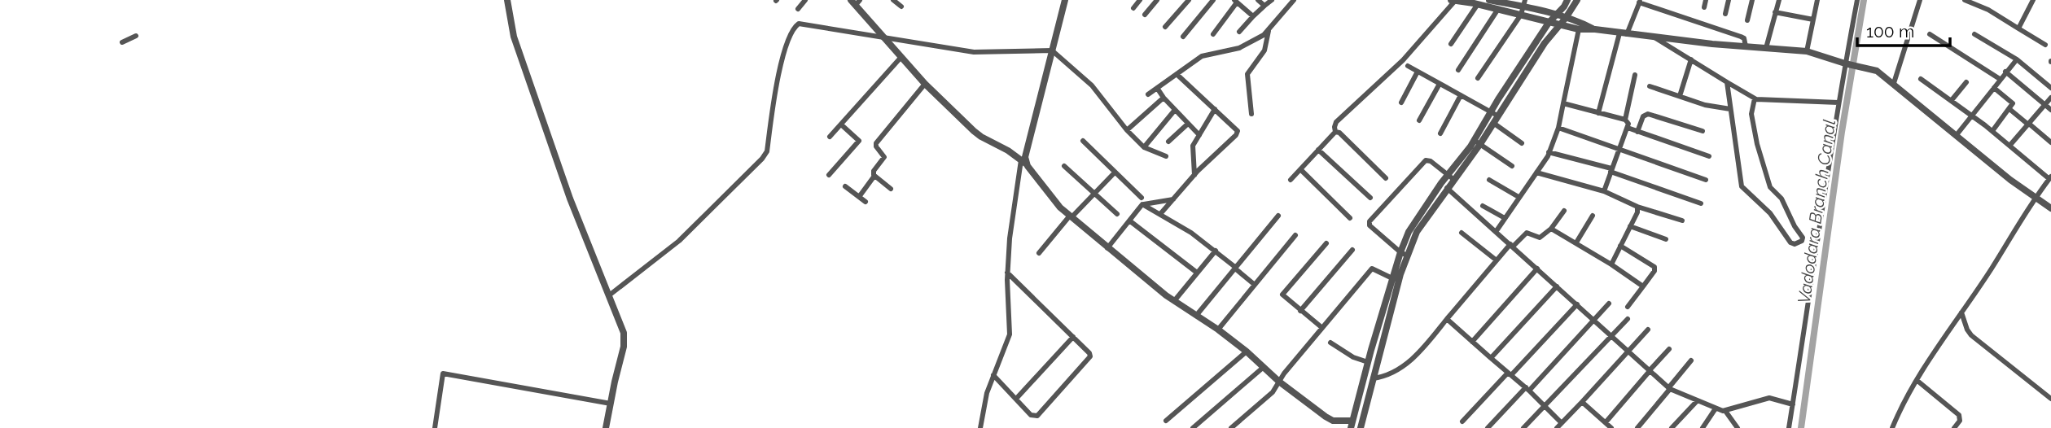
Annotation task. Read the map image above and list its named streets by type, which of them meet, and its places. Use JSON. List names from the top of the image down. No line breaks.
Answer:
{"water":["Vadodara Branch Canal"],"scale_bar":"100 m"}
